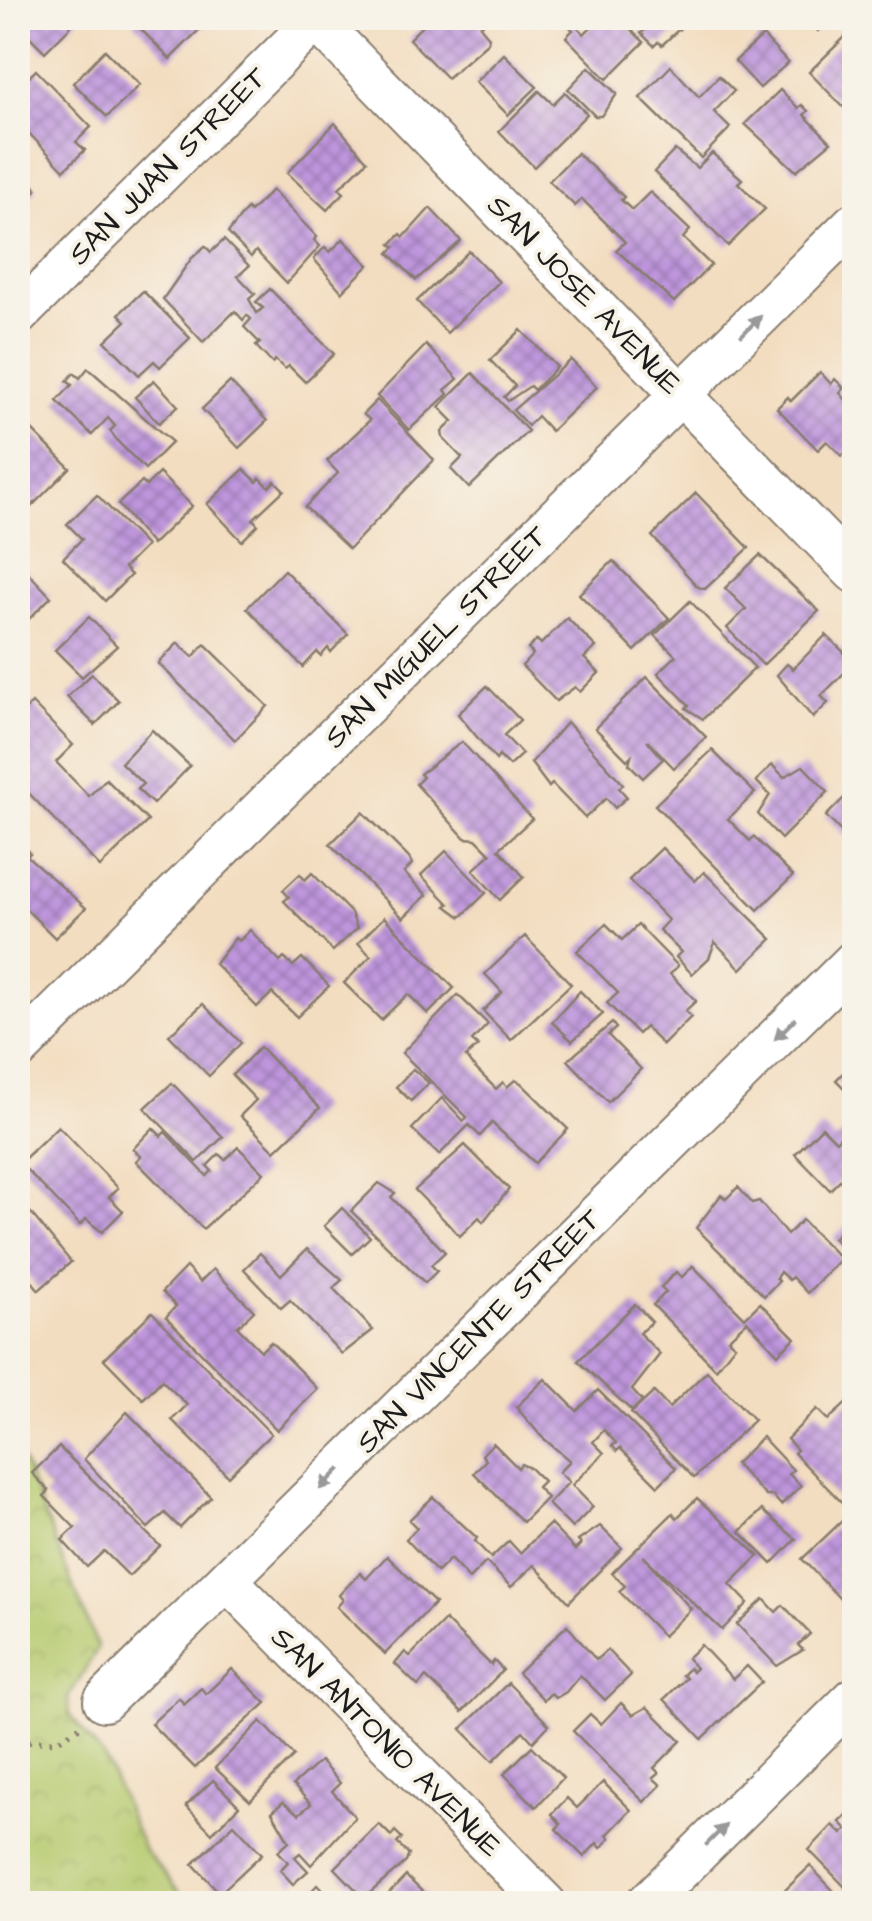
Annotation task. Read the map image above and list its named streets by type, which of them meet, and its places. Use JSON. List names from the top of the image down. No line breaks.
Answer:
{"streets":{"street":["SAN JUAN STREET","SAN JOSE AVENUE","SAN MIGUEL STREET","SAN VINCENTE STREET","SAN ANTONIO AVENUE"]},"crossings":[["SAN JUAN STREET","SAN JOSE AVENUE"],["SAN JOSE AVENUE","SAN MIGUEL STREET"],["SAN VINCENTE STREET","SAN ANTONIO AVENUE"]],"one_way":["SAN VINCENTE STREET"]}
